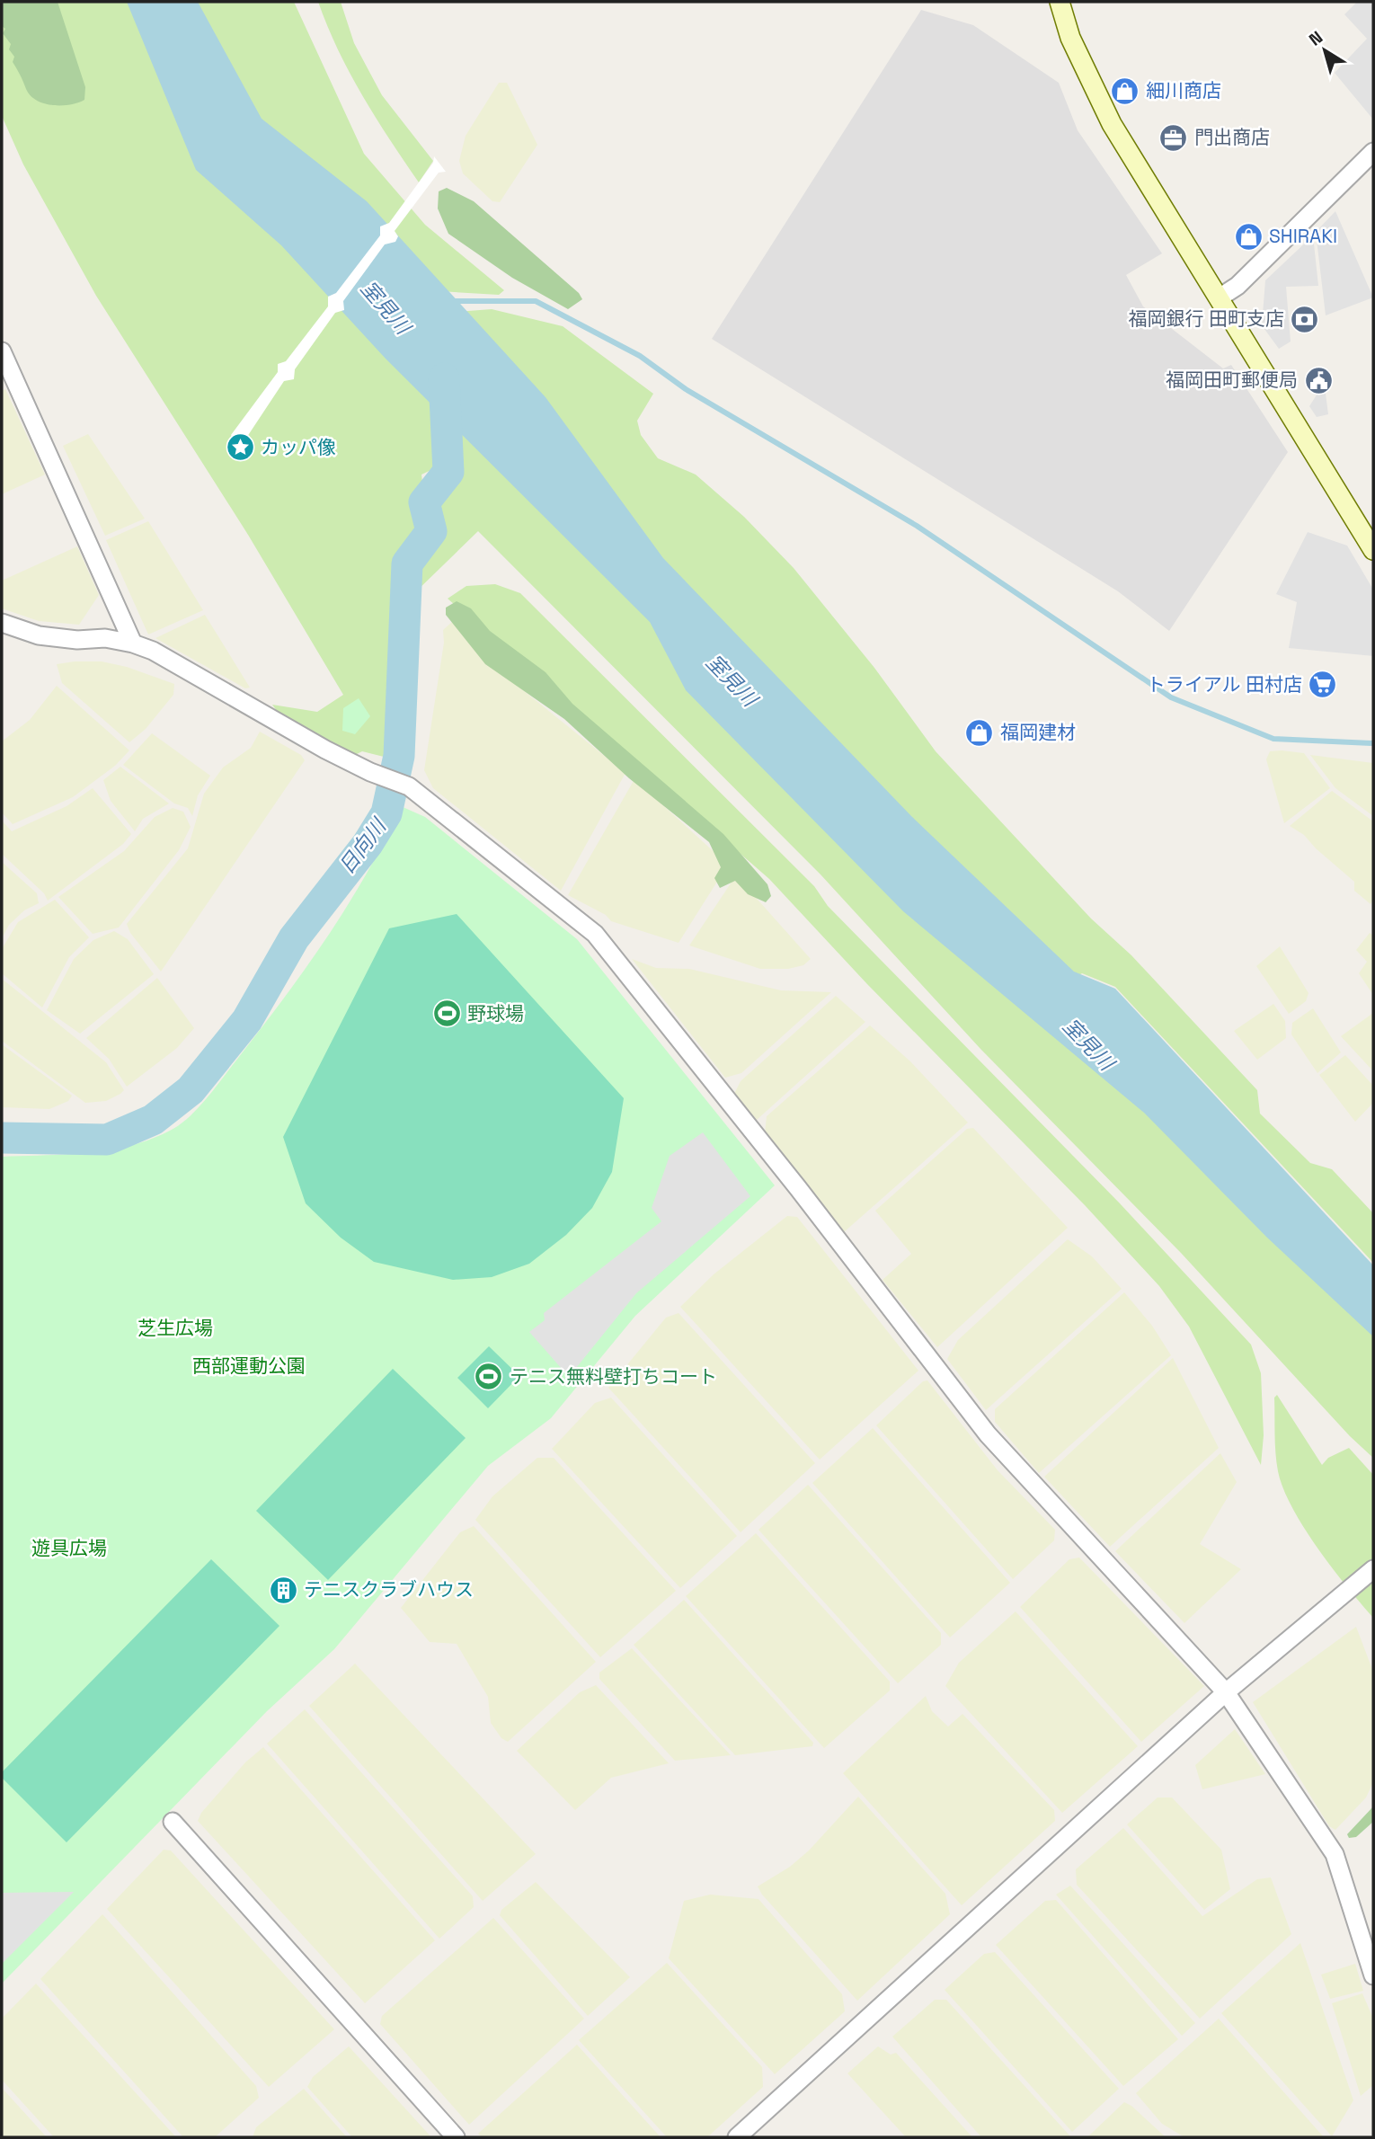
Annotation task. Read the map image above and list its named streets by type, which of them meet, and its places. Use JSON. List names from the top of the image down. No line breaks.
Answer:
{"water":["室見川","日向川"],"parks":["芝生広場","西部運動公園","遊具広場"],"places":{"shop":["細川商店","SHIRAKI","福岡建材"],"office":["門出商店"],"bank":["福岡銀行 田町支店"],"public building":["福岡田町郵便局"],"place":["カッパ像"],"supermarket":["トライアル 田村店"],"sports":["野球場","テニス無料壁打ちコート"],"building":["テニスクラブハウス"]},"north":"top left"}
